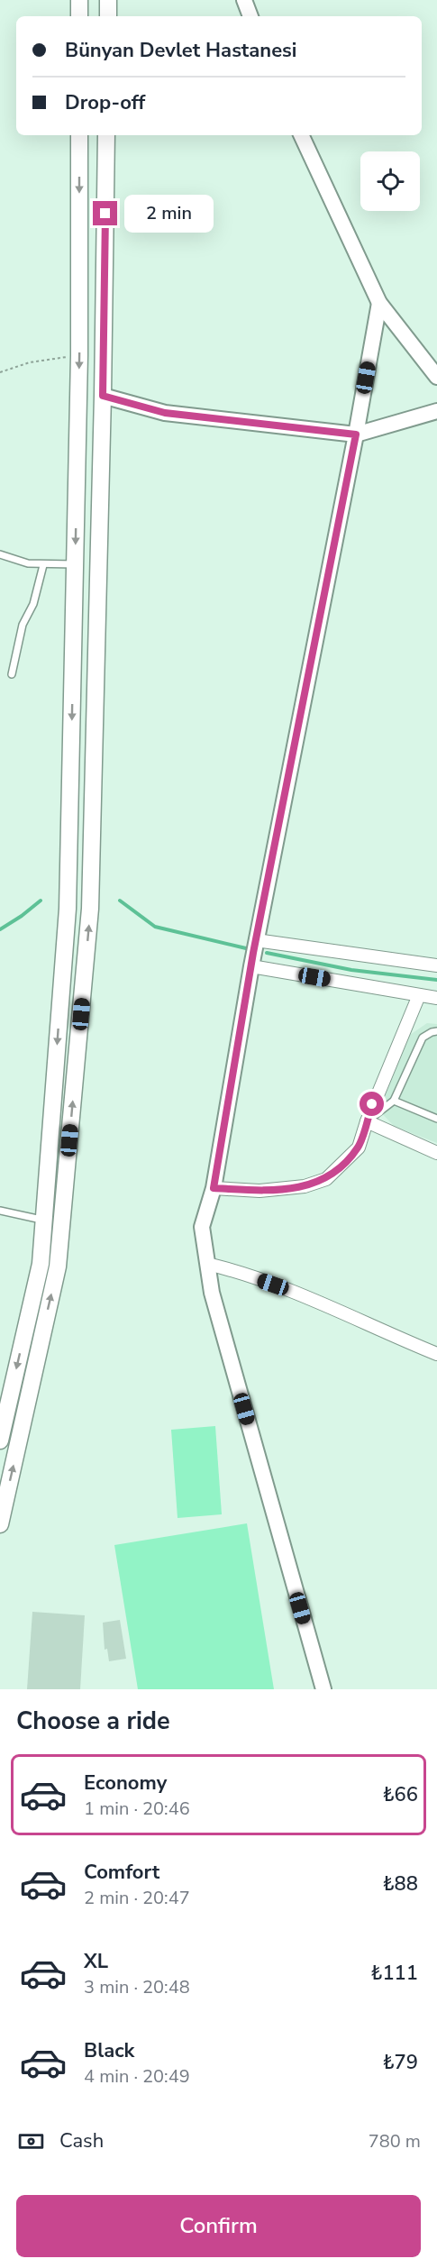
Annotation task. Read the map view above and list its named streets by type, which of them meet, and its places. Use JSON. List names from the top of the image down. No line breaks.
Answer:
{"page":{"banner":["Bünyan Devlet Hastanesi","Drop-off"],"bubble":"2 min","heading":"Choose a ride","list":[{"name":"Economy","note":"1 min · 20:46","value":"₺66"},{"name":"Comfort","note":"2 min · 20:47","value":"₺88"},{"name":"XL","note":"3 min · 20:48","value":"₺111"},{"name":"Black","note":"4 min · 20:49","value":"₺79"}],"pay":["Cash","780 m"],"buttons":"Confirm"}}
